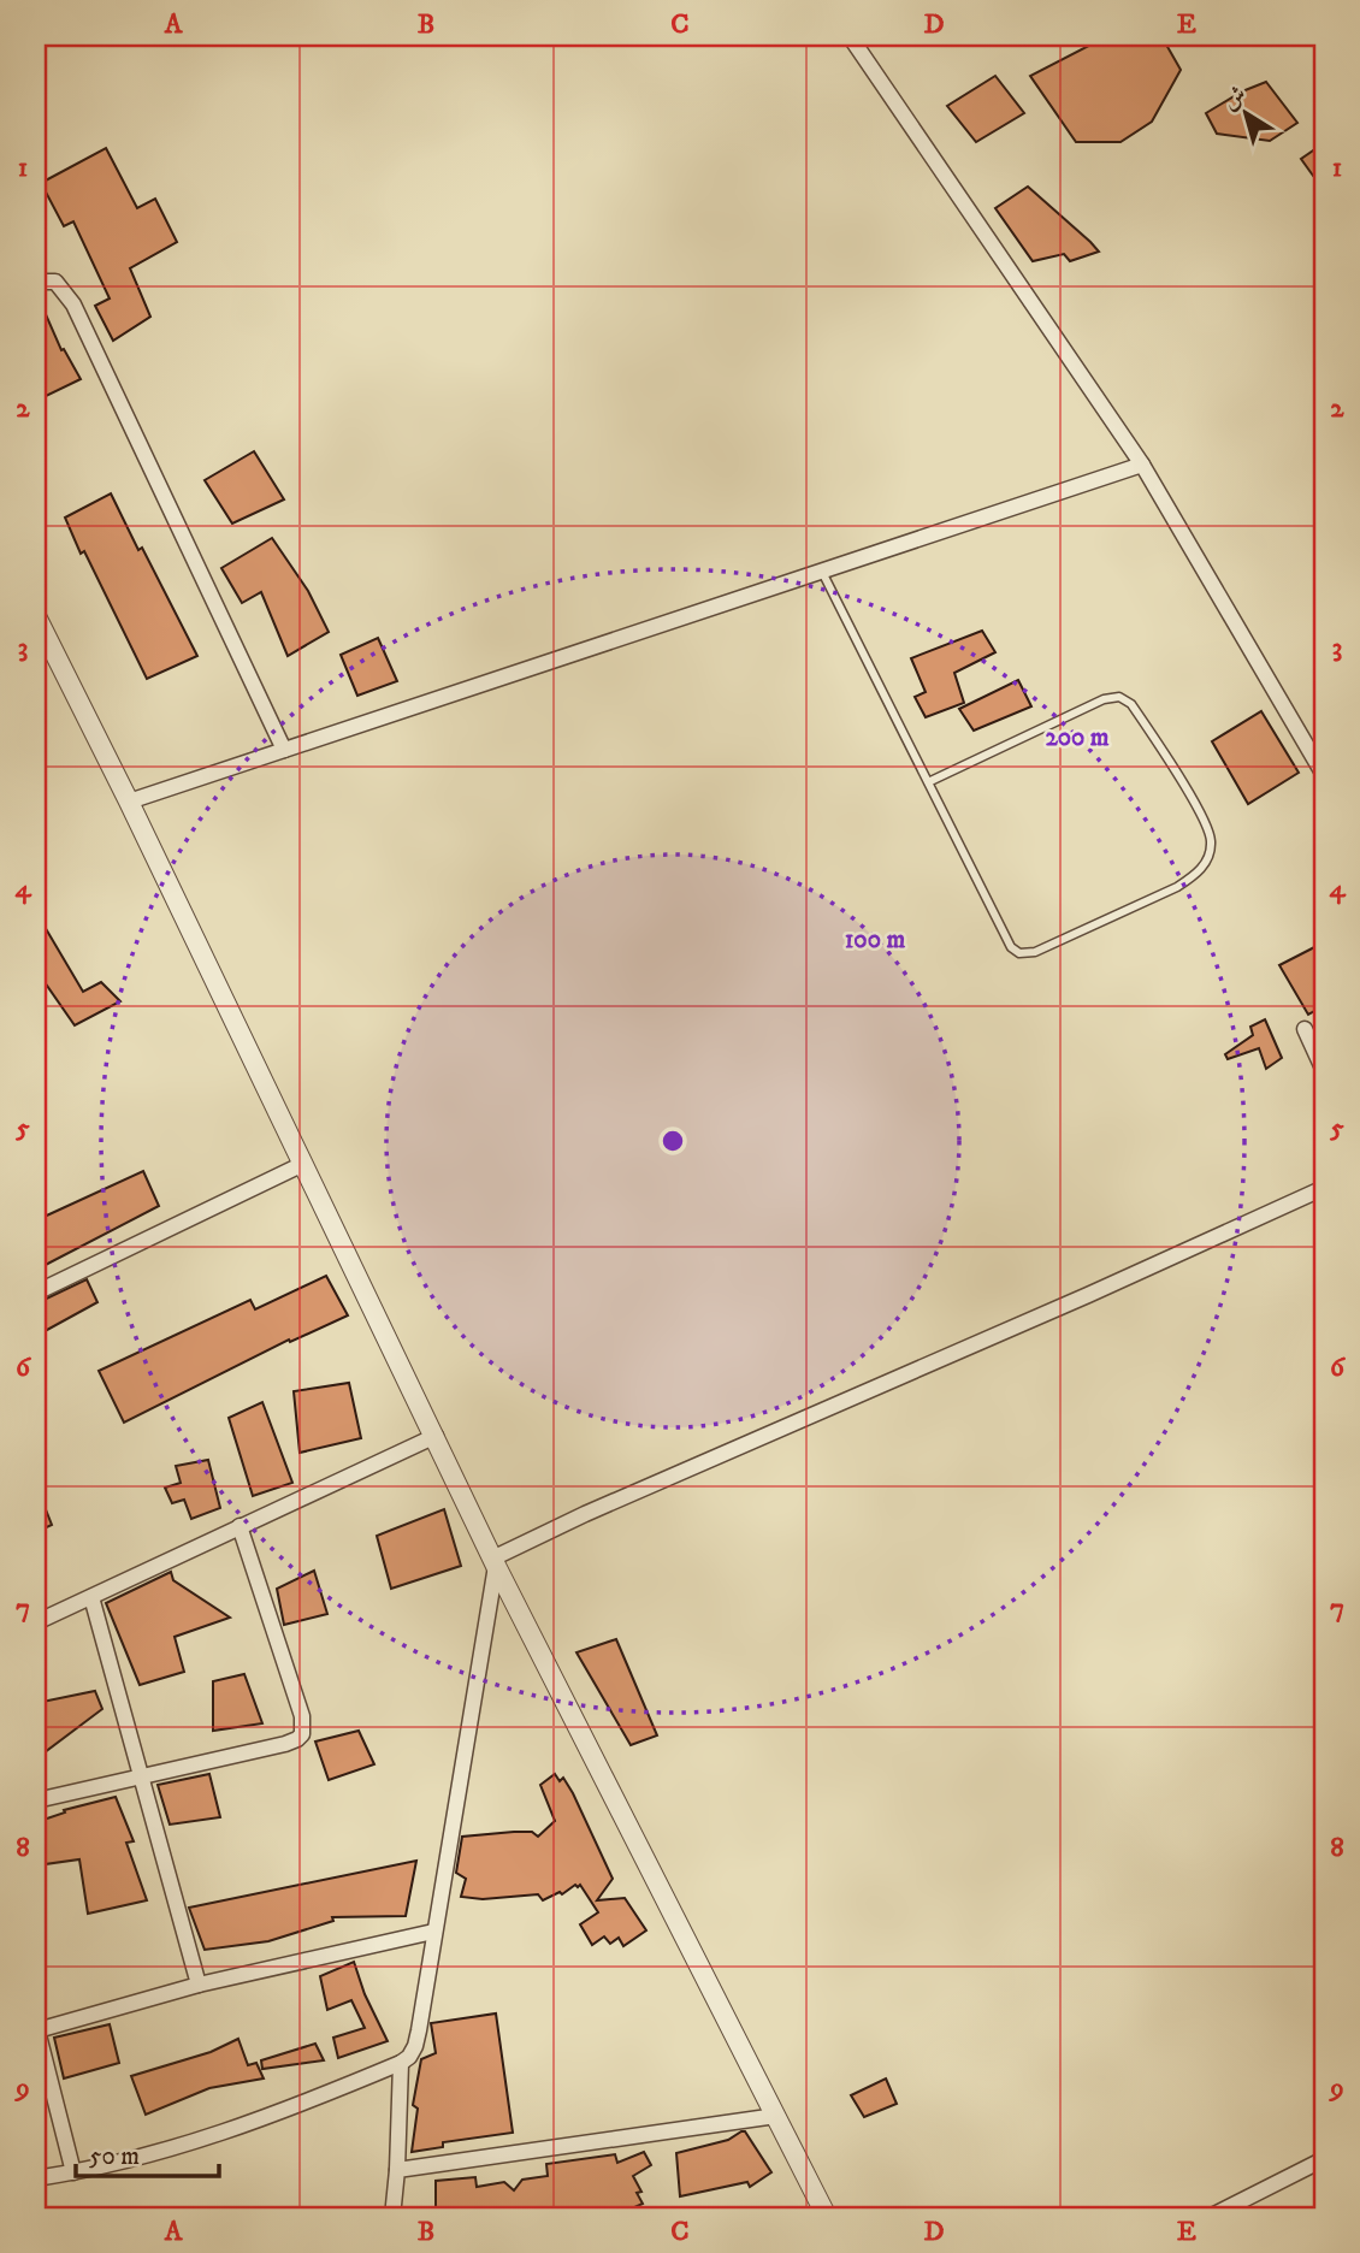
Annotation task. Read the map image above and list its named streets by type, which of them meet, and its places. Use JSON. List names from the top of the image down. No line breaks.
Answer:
{"scale_bar":"50 m","north":"top left","grid":{"columns":["A","B","C","D","E"],"rows":["1","2","3","4","5","6","7","8","9"]},"rings":["200 m","100 m"]}
